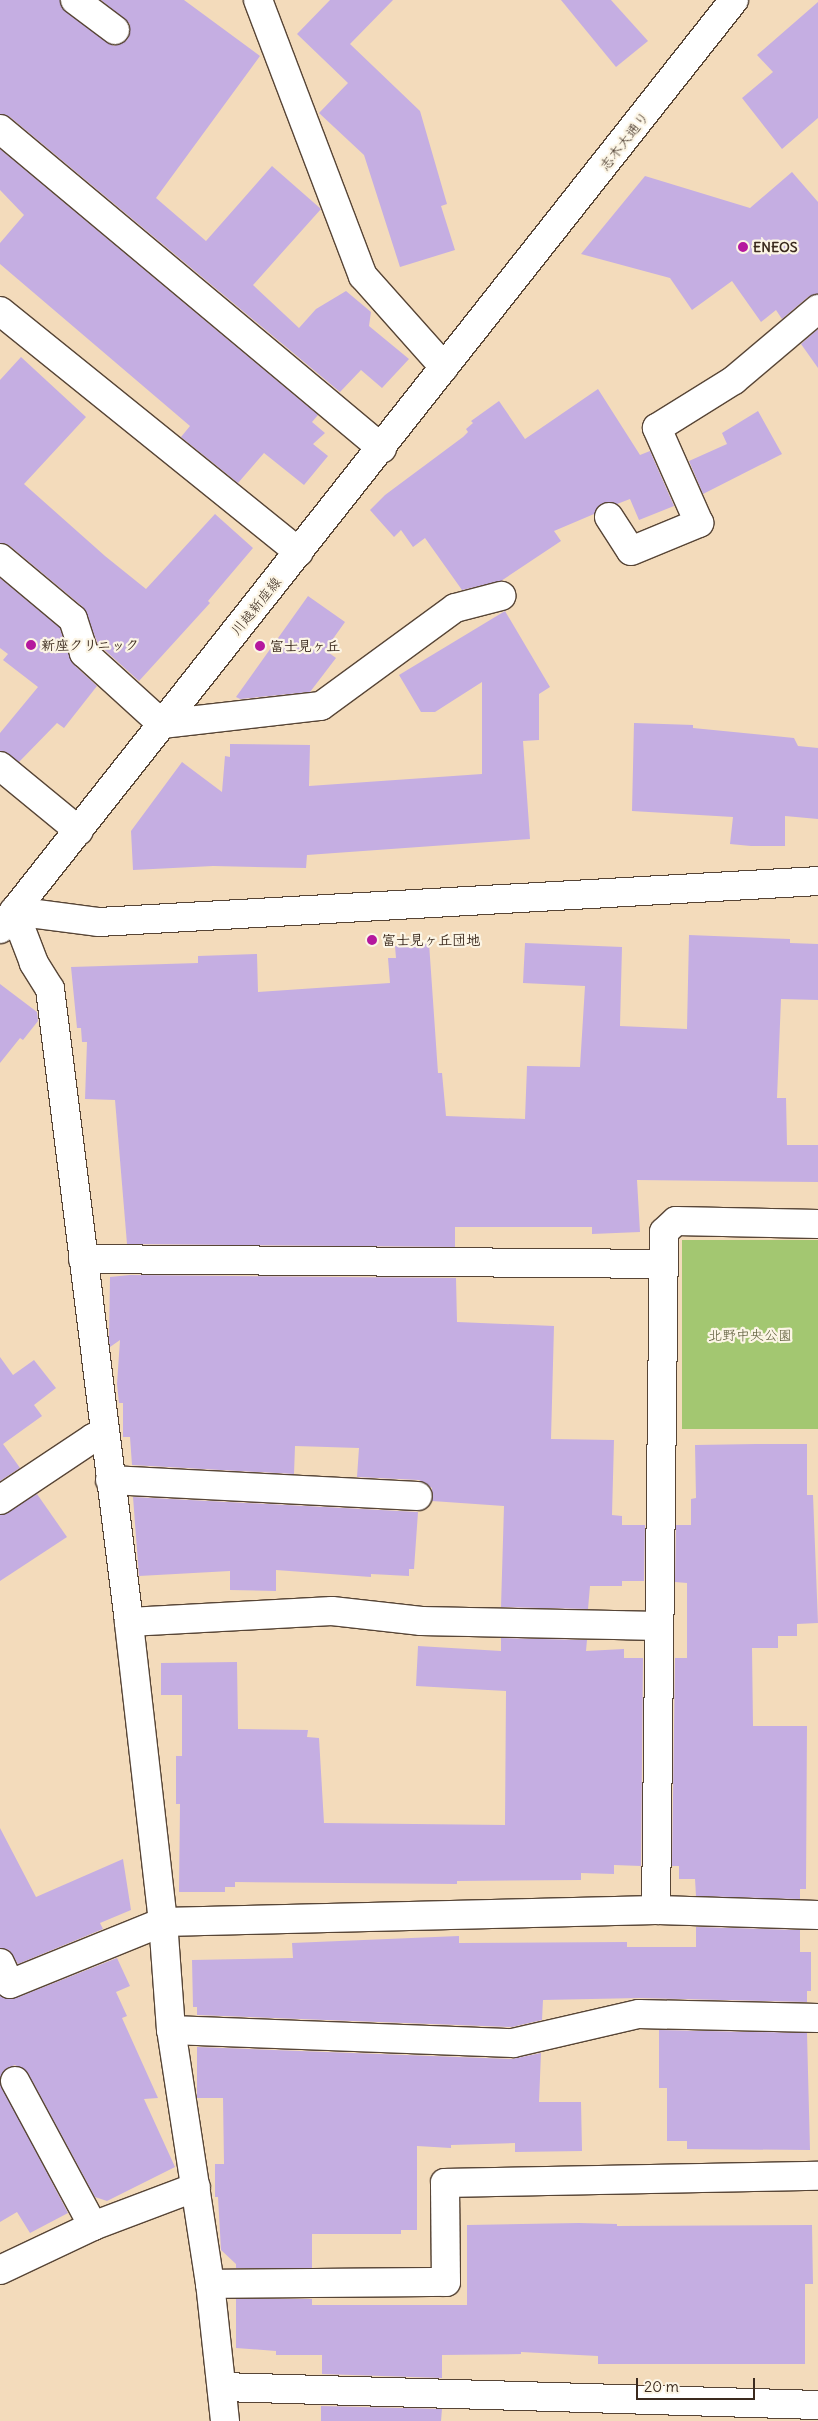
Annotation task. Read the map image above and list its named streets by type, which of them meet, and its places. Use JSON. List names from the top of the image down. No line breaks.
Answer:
{"streets":{"street":["志木大通り","川越新座線"]},"crossings":[["志木大通り","川越新座線"]],"parks":["北野中央公園"],"places":["ENEOS","新座クリニック","富士見ヶ丘","富士見ヶ丘団地"],"scale_bar":"20 m"}
